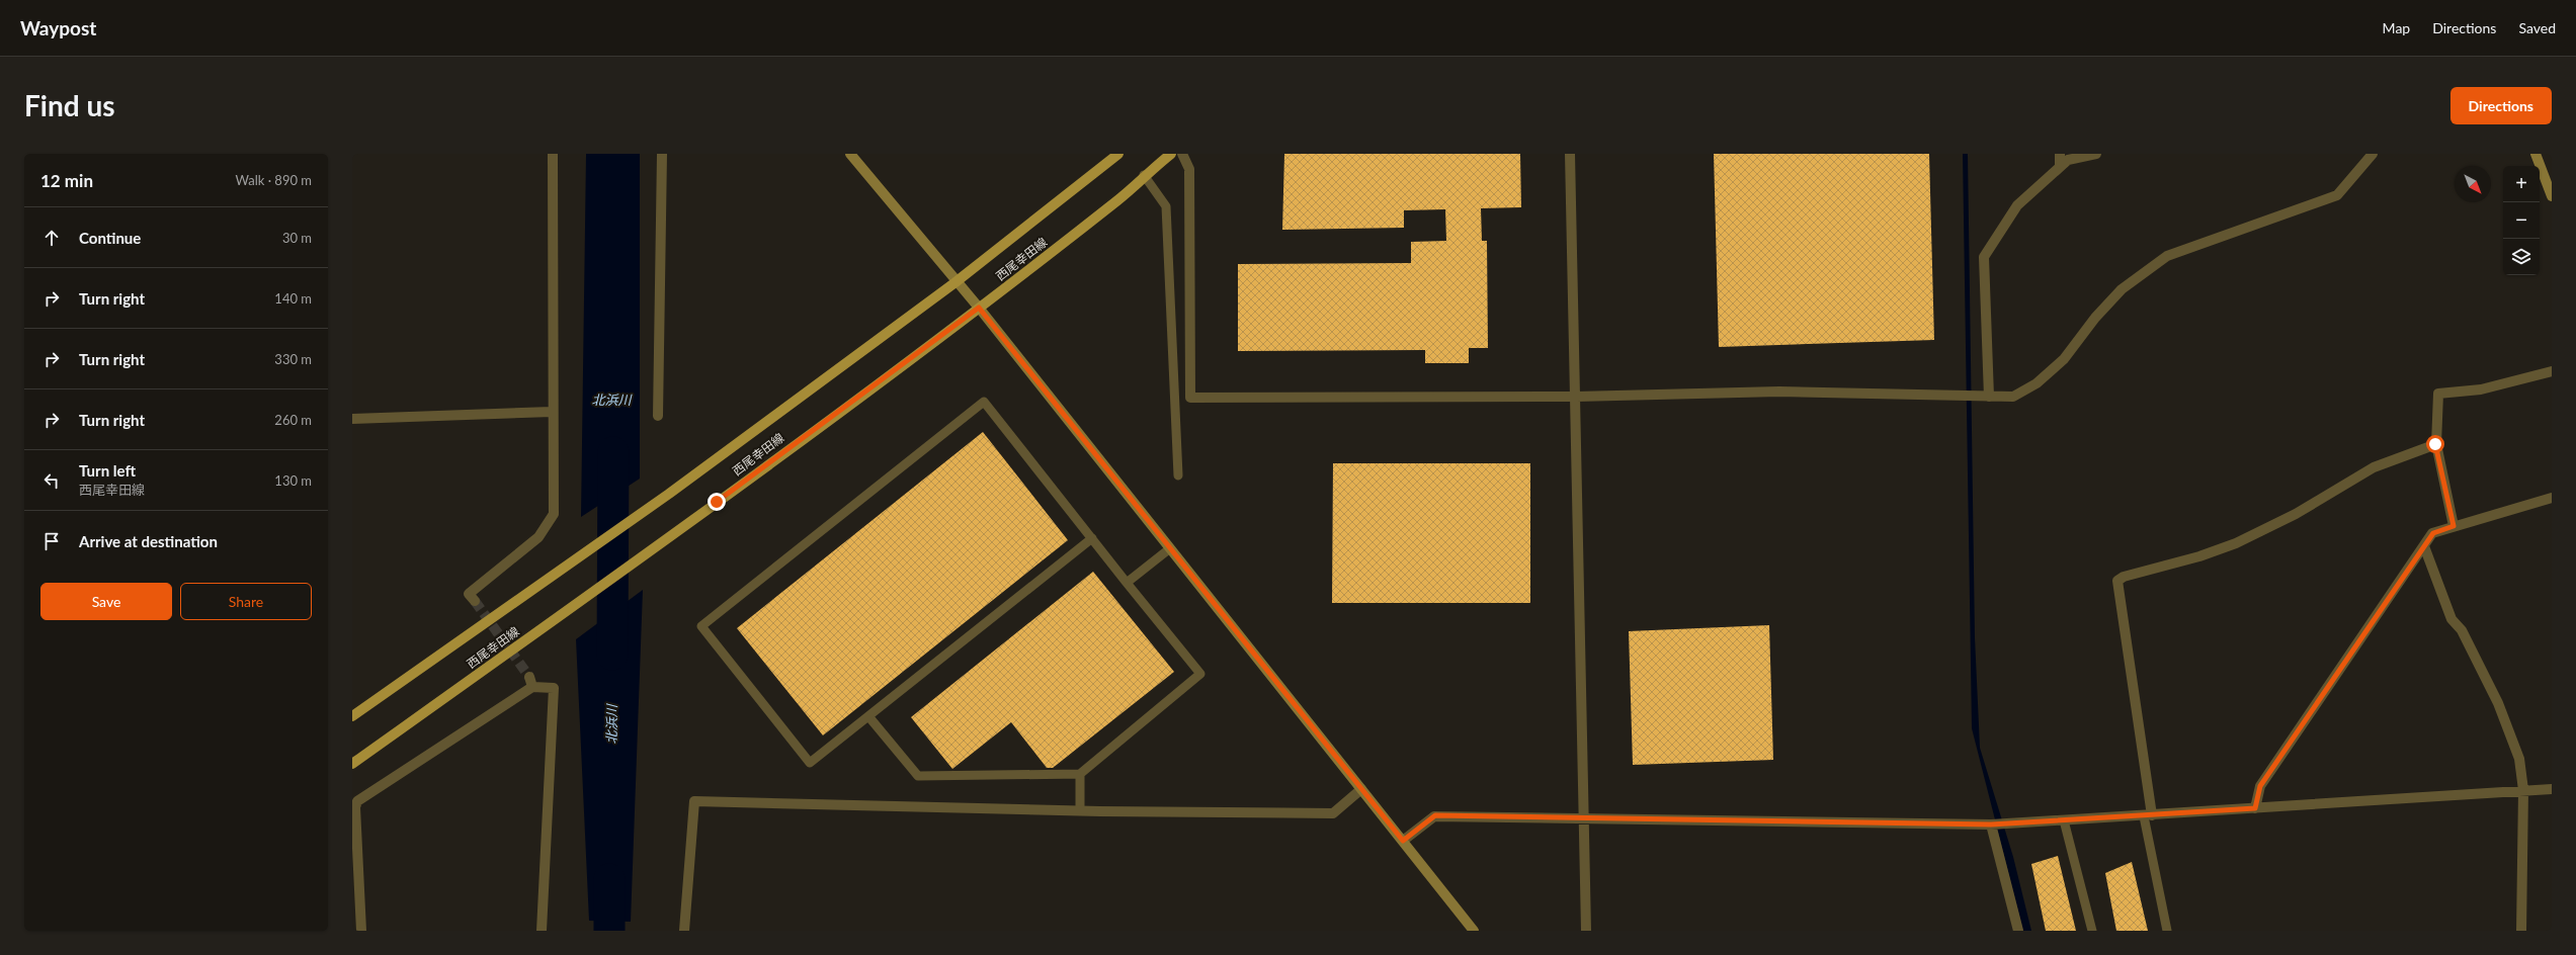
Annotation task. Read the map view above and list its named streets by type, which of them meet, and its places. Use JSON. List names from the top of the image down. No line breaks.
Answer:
{"streets":{"main road":["西尾幸田線"]},"water":["北浜川"],"north":"bottom right","page":{"header":"Waypost","nav":["Map","Directions","Saved"],"buttons":["Directions",["Save","Share"]],"title":"Find us","heading":["12 min","Walk · 890 m"],"map_buttons":["+","−"],"list":[["Continue","30 m"],["Turn right","140 m"],["Turn right","330 m"],["Turn right","260 m"],["Turn left","西尾幸田線","130 m"],"Arrive at destination"]}}
